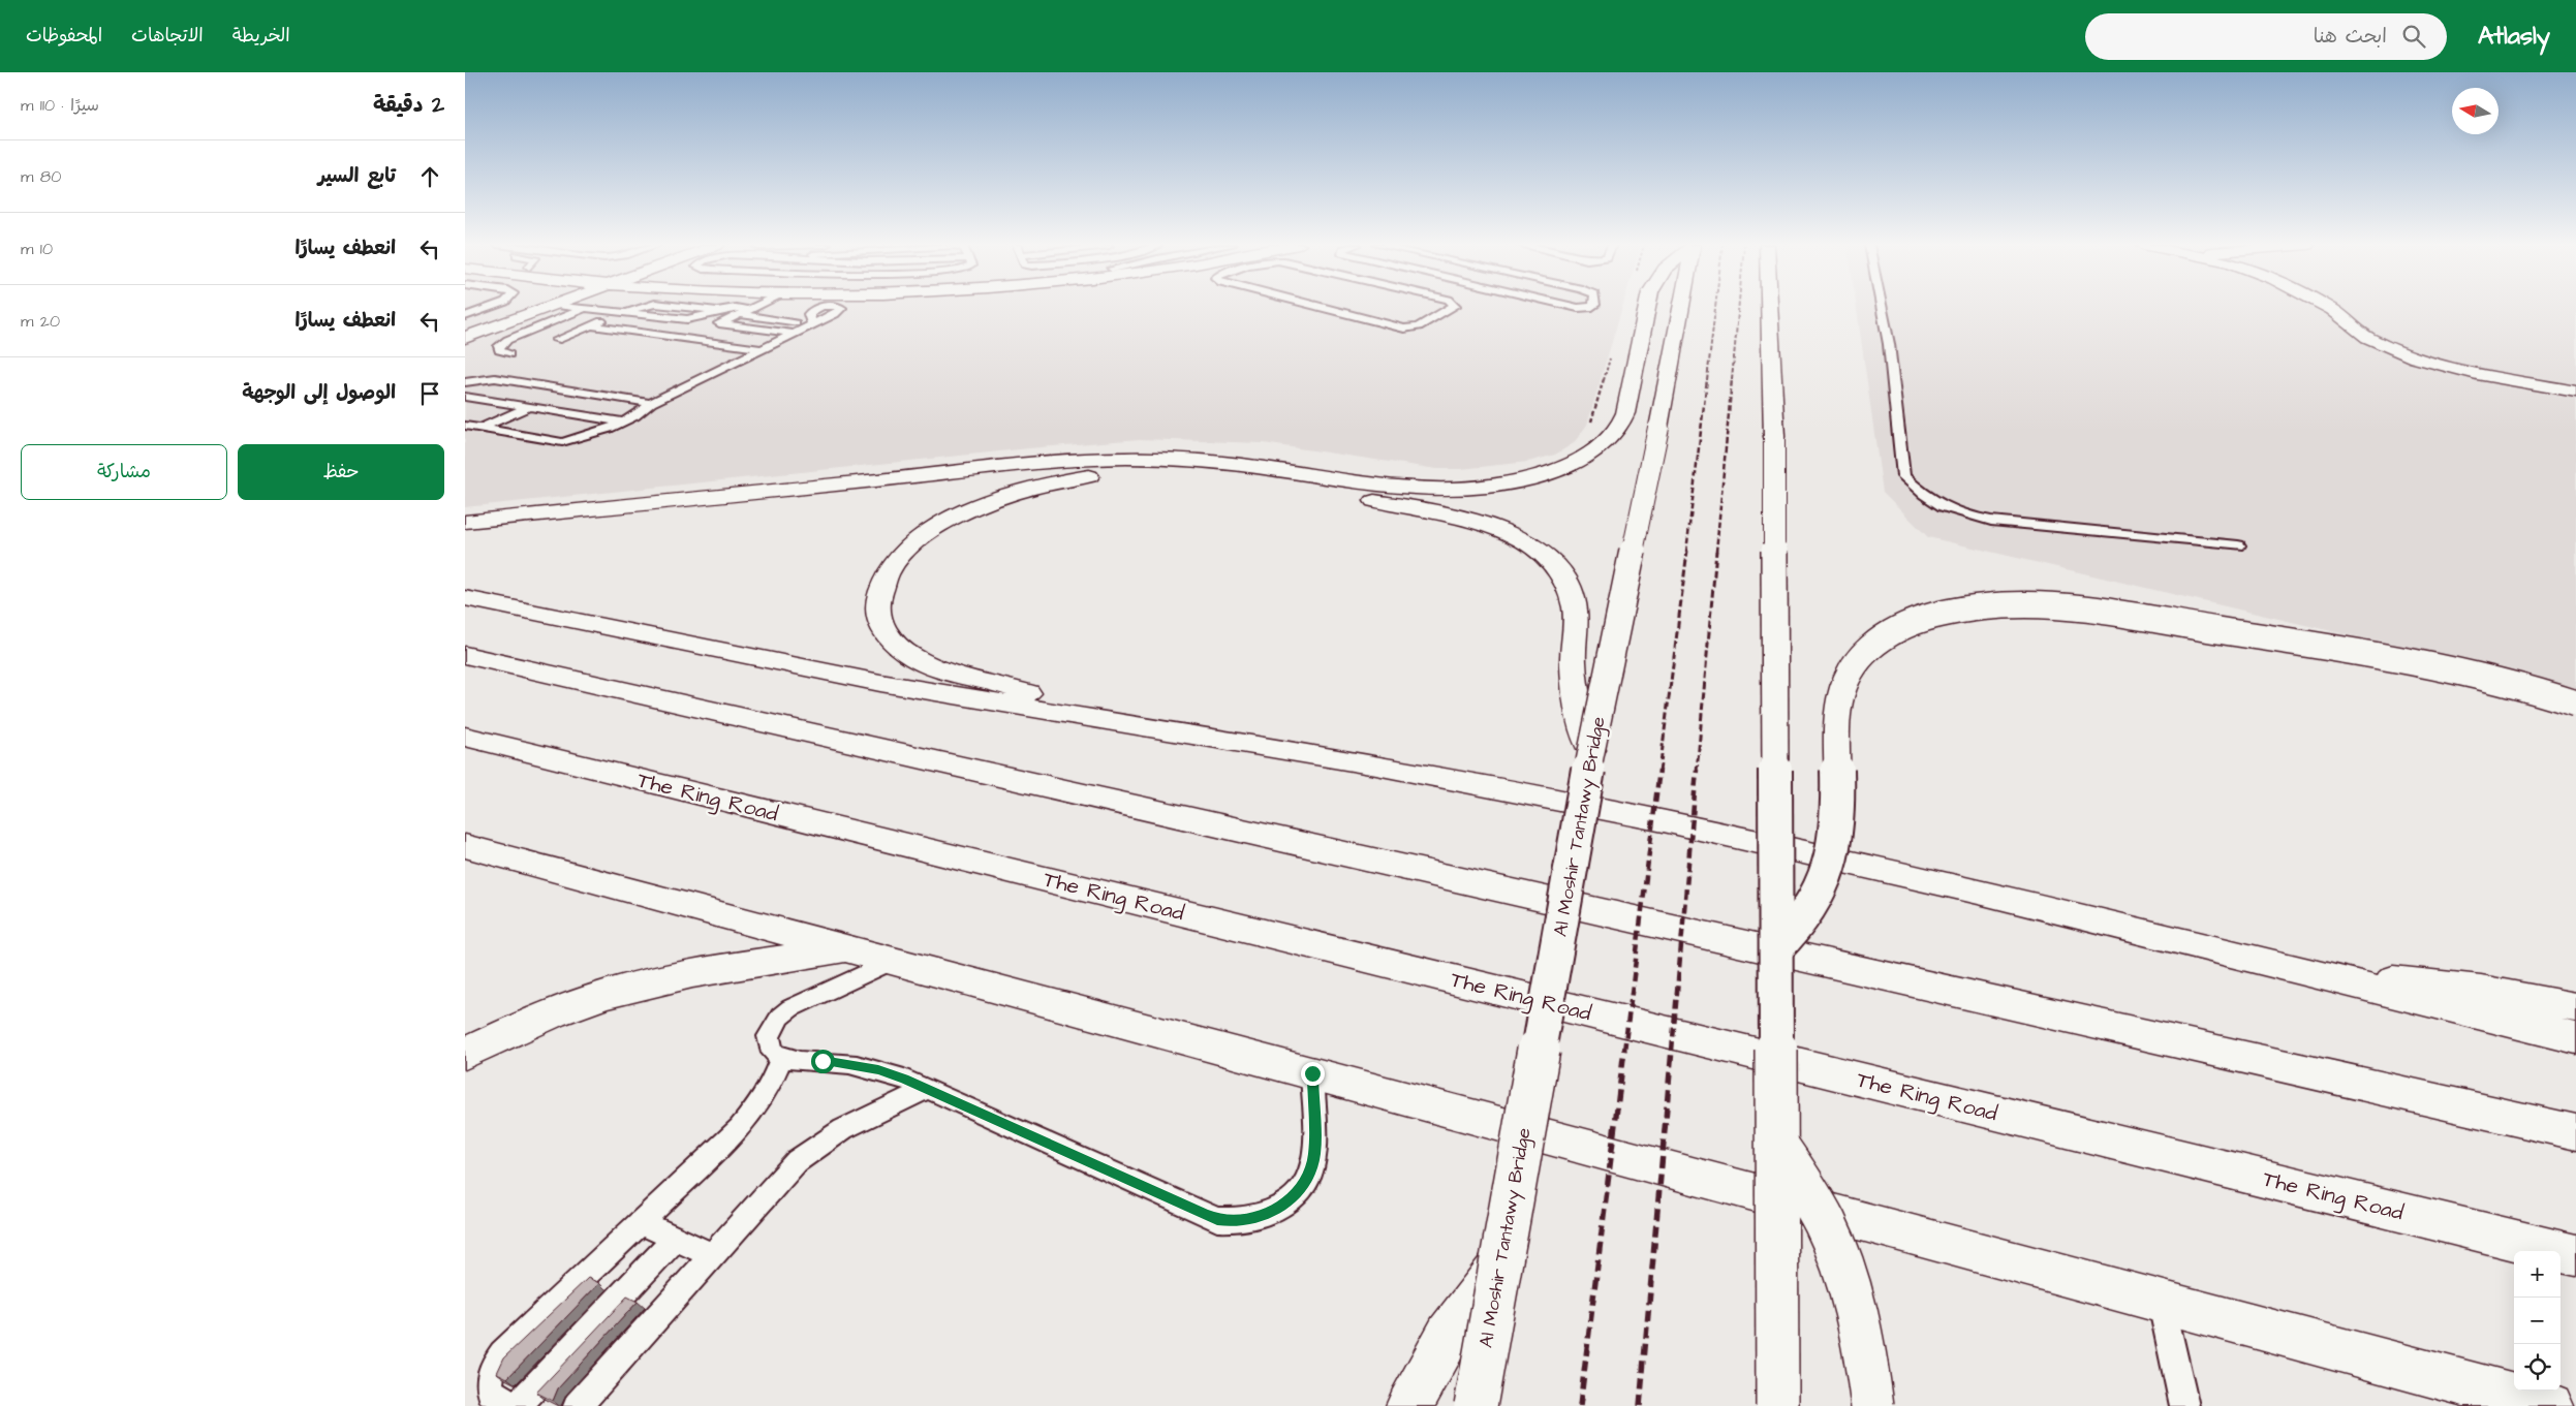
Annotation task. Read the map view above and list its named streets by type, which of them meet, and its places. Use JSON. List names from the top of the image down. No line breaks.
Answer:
{"streets":{"main road":["The Ring Road","Al Moshir Tantawy Bridge"]},"north":"left","page":{"header":"Atlasly","search":"ابحث هنا","nav":["الخريطة","الاتجاهات","المحفوظات"],"heading":["2 دقيقة","سيرًا · 110 m"],"list":[["تابع السير","80 m"],["انعطف يسارًا","10 m"],["انعطف يسارًا","20 m"],"الوصول إلى الوجهة"],"buttons":["حفظ","مشاركة"],"map_buttons":["+","−"]}}
